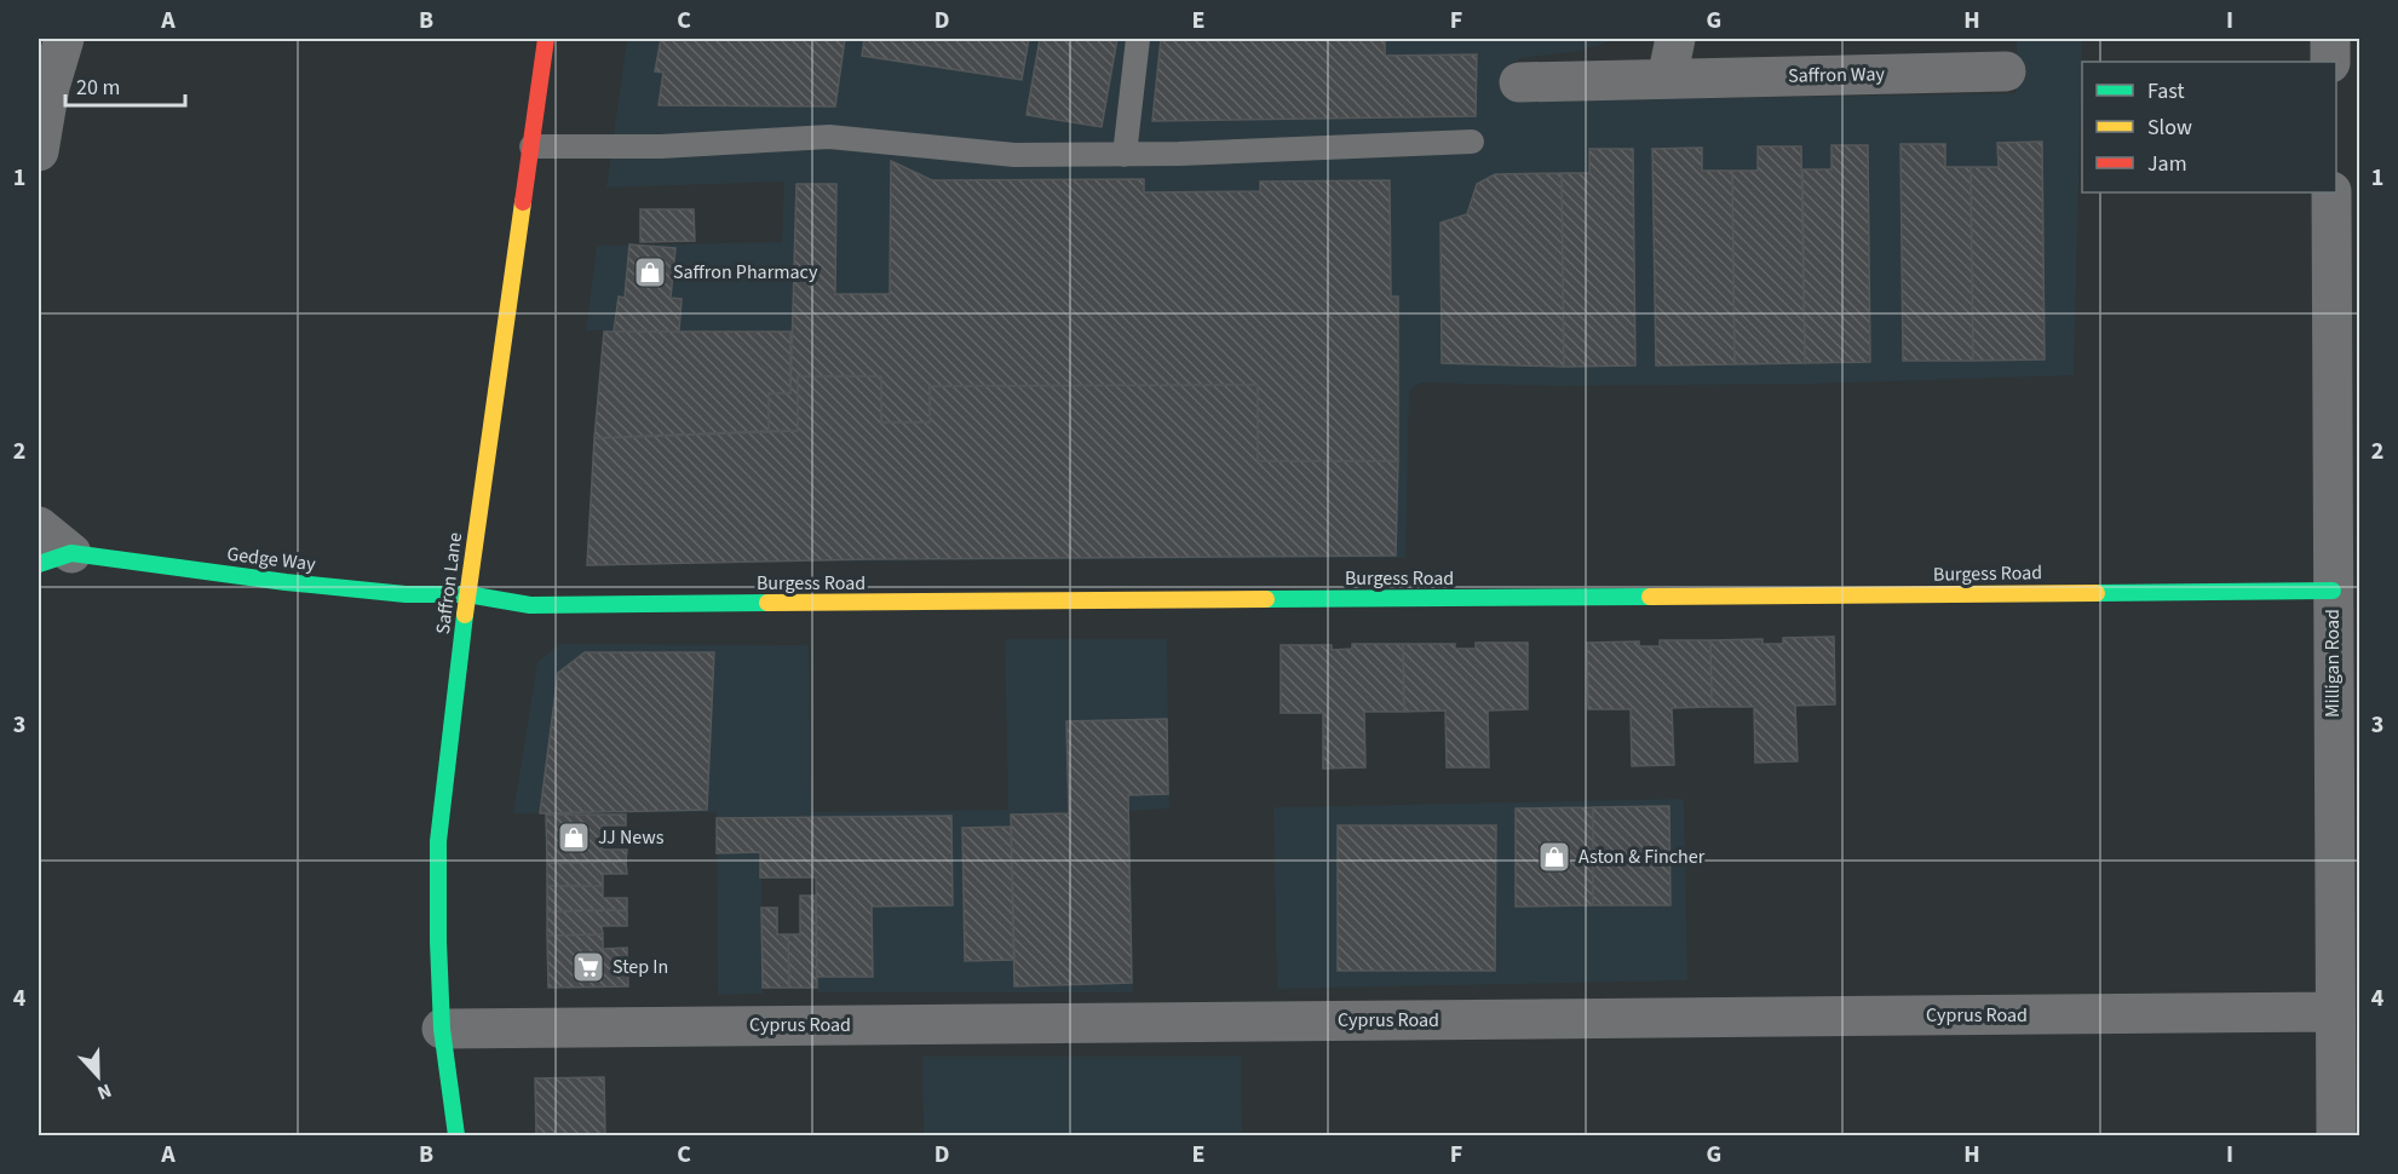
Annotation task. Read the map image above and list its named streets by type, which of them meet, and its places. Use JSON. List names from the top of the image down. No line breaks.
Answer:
{"streets":{"street":["Saffron Way","Gedge Way","Burgess Road","Saffron Lane","Milligan Road","Cyprus Road"]},"crossings":[["Gedge Way","Burgess Road"],["Gedge Way","Saffron Lane"],["Burgess Road","Saffron Lane"],["Burgess Road","Milligan Road"],["Saffron Lane","Cyprus Road"],["Milligan Road","Cyprus Road"]],"places":{"shop":["Saffron Pharmacy","JJ News","Aston & Fincher"],"supermarket":["Step In"]},"legend":["Fast","Slow","Jam"],"scale_bar":"20 m","north":"bottom","grid":{"columns":["A","B","C","D","E","F","G","H","I"],"rows":["1","2","3","4"]}}
